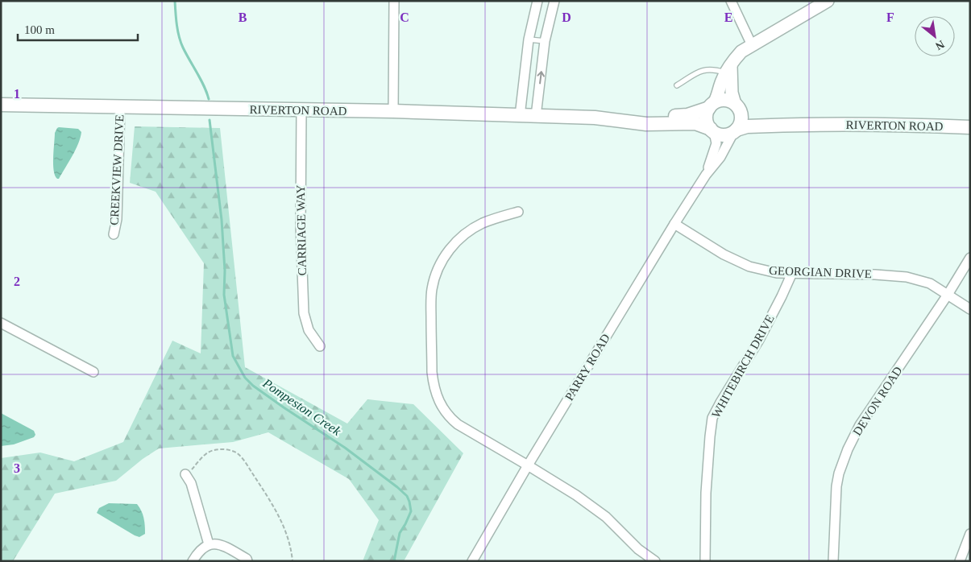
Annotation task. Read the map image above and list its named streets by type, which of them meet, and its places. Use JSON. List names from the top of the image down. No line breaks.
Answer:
{"streets":{"main road":["RIVERTON ROAD"],"street":["CREEKVIEW DRIVE","CARRIAGE WAY","GEORGIAN DRIVE","WHITEBIRCH DRIVE","PARRY ROAD","DEVON ROAD"]},"crossings":[["RIVERTON ROAD","CREEKVIEW DRIVE"],["RIVERTON ROAD","CARRIAGE WAY"],["RIVERTON ROAD","PARRY ROAD"],["GEORGIAN DRIVE","WHITEBIRCH DRIVE"],["GEORGIAN DRIVE","PARRY ROAD"],["GEORGIAN DRIVE","DEVON ROAD"]],"water":["Pompeston Creek"],"scale_bar":"100 m","north":"bottom right","grid":{"columns":["B","C","D","E","F"],"rows":["1","2","3"]}}
